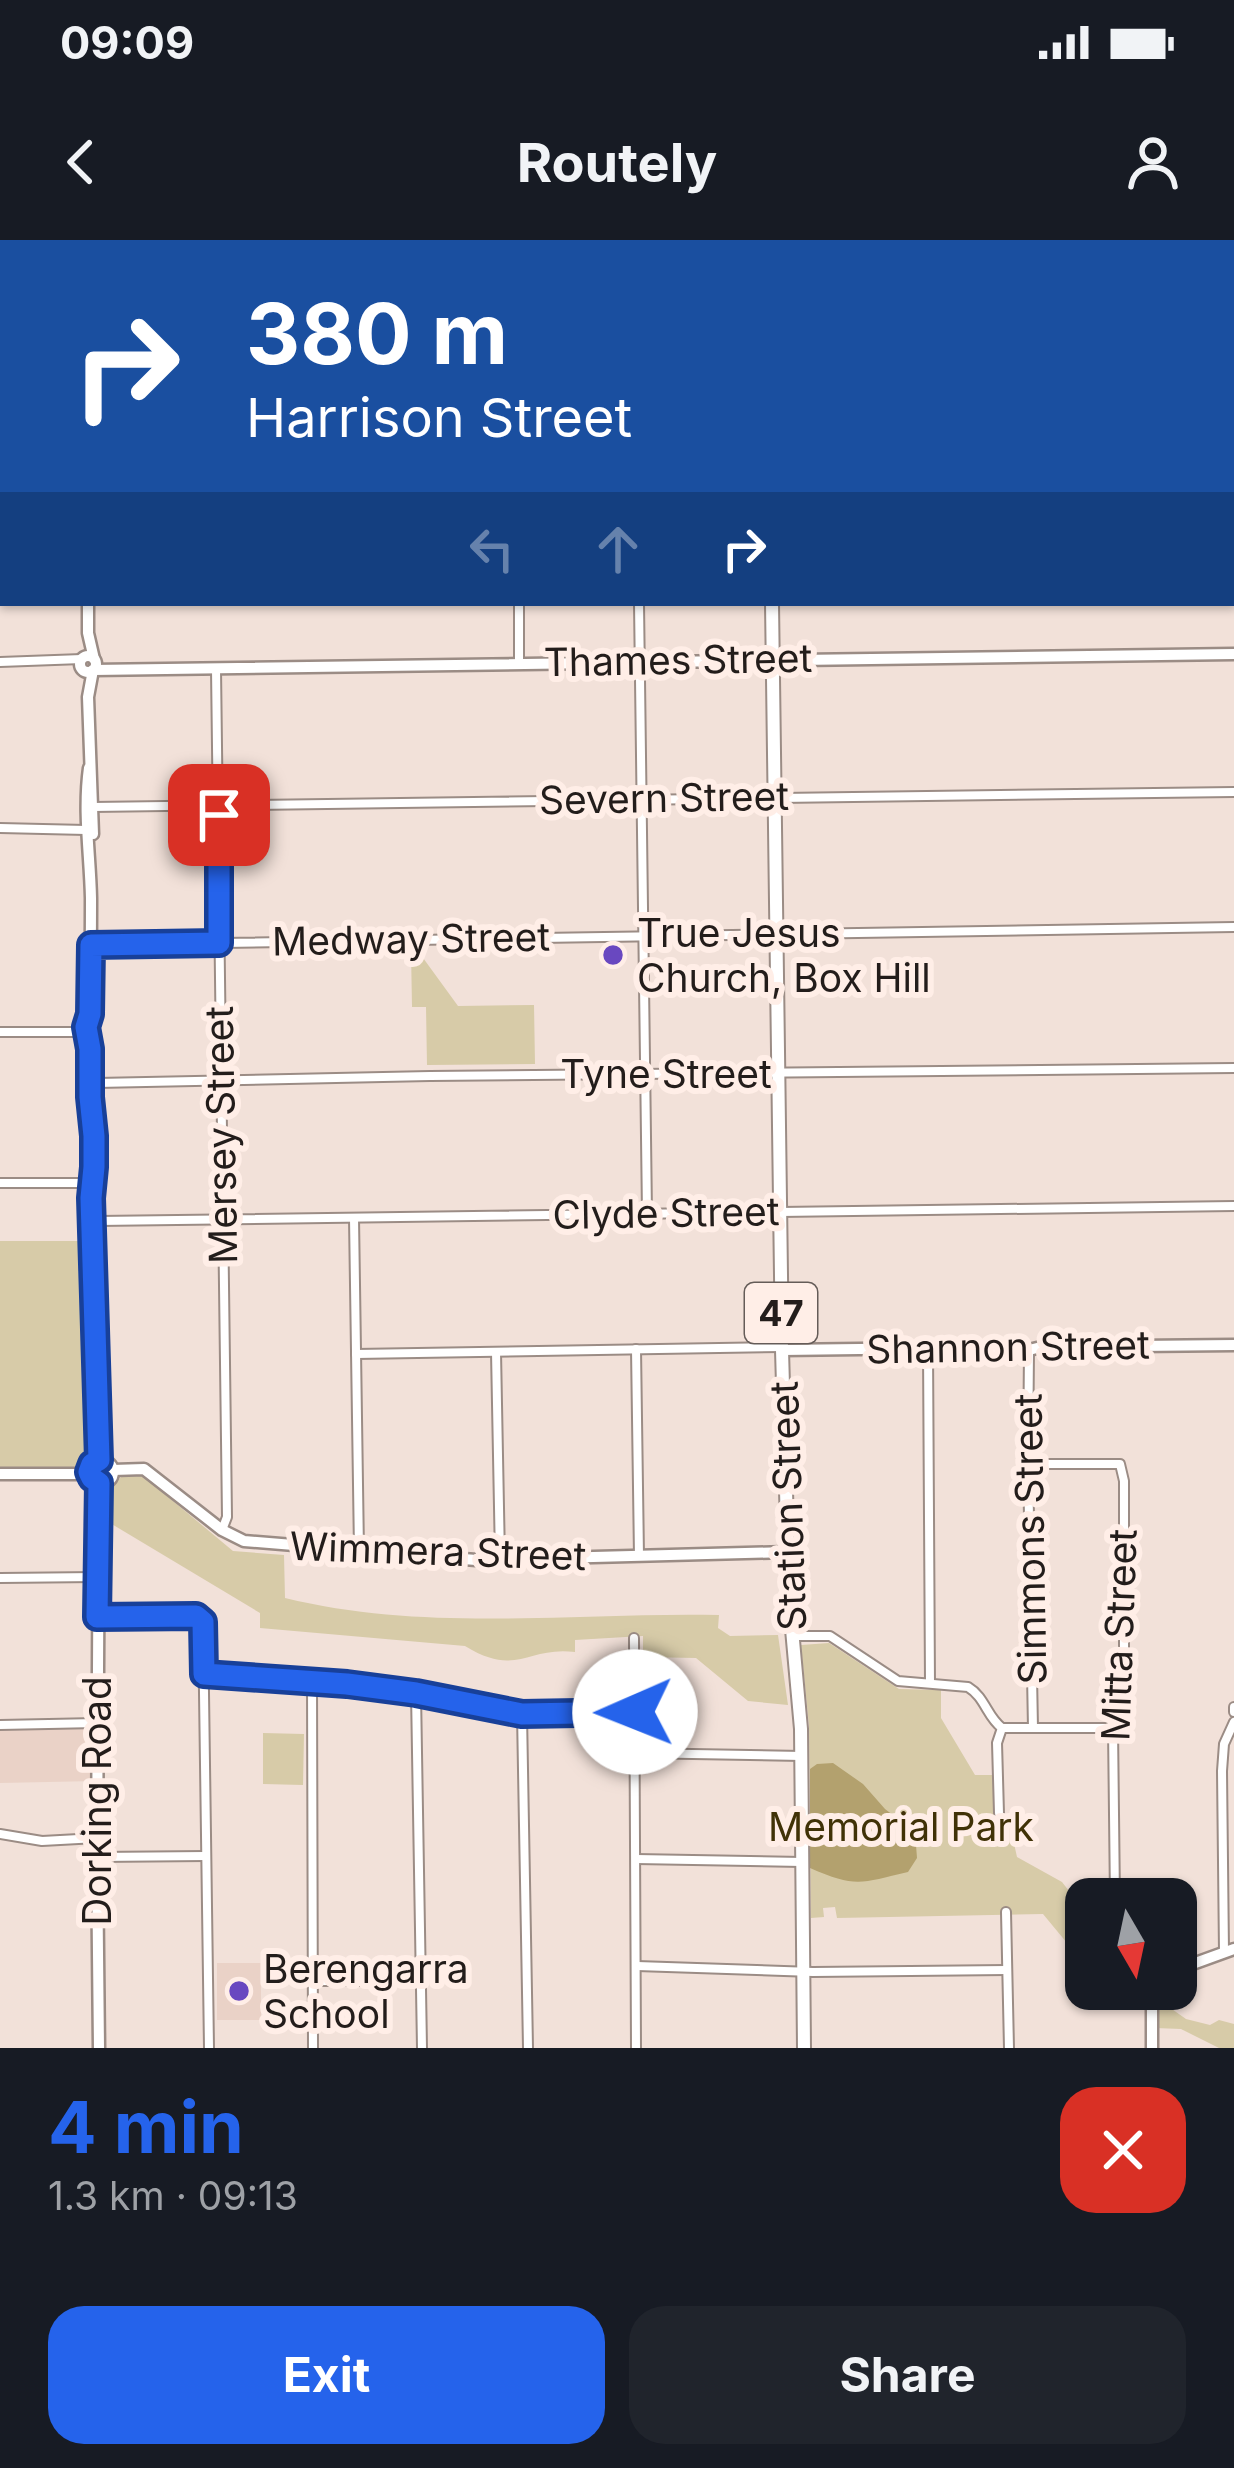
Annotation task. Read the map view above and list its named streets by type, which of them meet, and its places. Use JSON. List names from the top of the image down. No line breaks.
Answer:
{"streets":{"main road":["47","Station Street"],"street":["Thames Street","Severn Street","Medway Street","Tyne Street","Mersey Street","Clyde Street","Shannon Street","Simmons Street","Wimmera Street","Mitta Street","Dorking Road"]},"crossings":[["Thames Street","Mersey Street"],["Thames Street","Station Street"],["Severn Street","Mersey Street"],["Severn Street","Station Street"],["Medway Street","Mersey Street"],["Medway Street","Station Street"],["Tyne Street","Mersey Street"],["Tyne Street","Station Street"],["Mersey Street","Clyde Street"],["Mersey Street","Wimmera Street"],["Clyde Street","Station Street"],["Shannon Street","Station Street"],["Shannon Street","Simmons Street"],["Station Street","Wimmera Street"],["Simmons Street","Mitta Street"],["Wimmera Street","Dorking Road"]],"parks":["Memorial Park"],"places":["True Jesus Church, Box Hill","Berengarra School"],"north":"bottom","page":{"status":"09:09","header":"Routely","turn":["380 m","Harrison Street"],"heading":["4 min","1.3 km · 09:13"],"buttons":["Exit","Share"]}}
